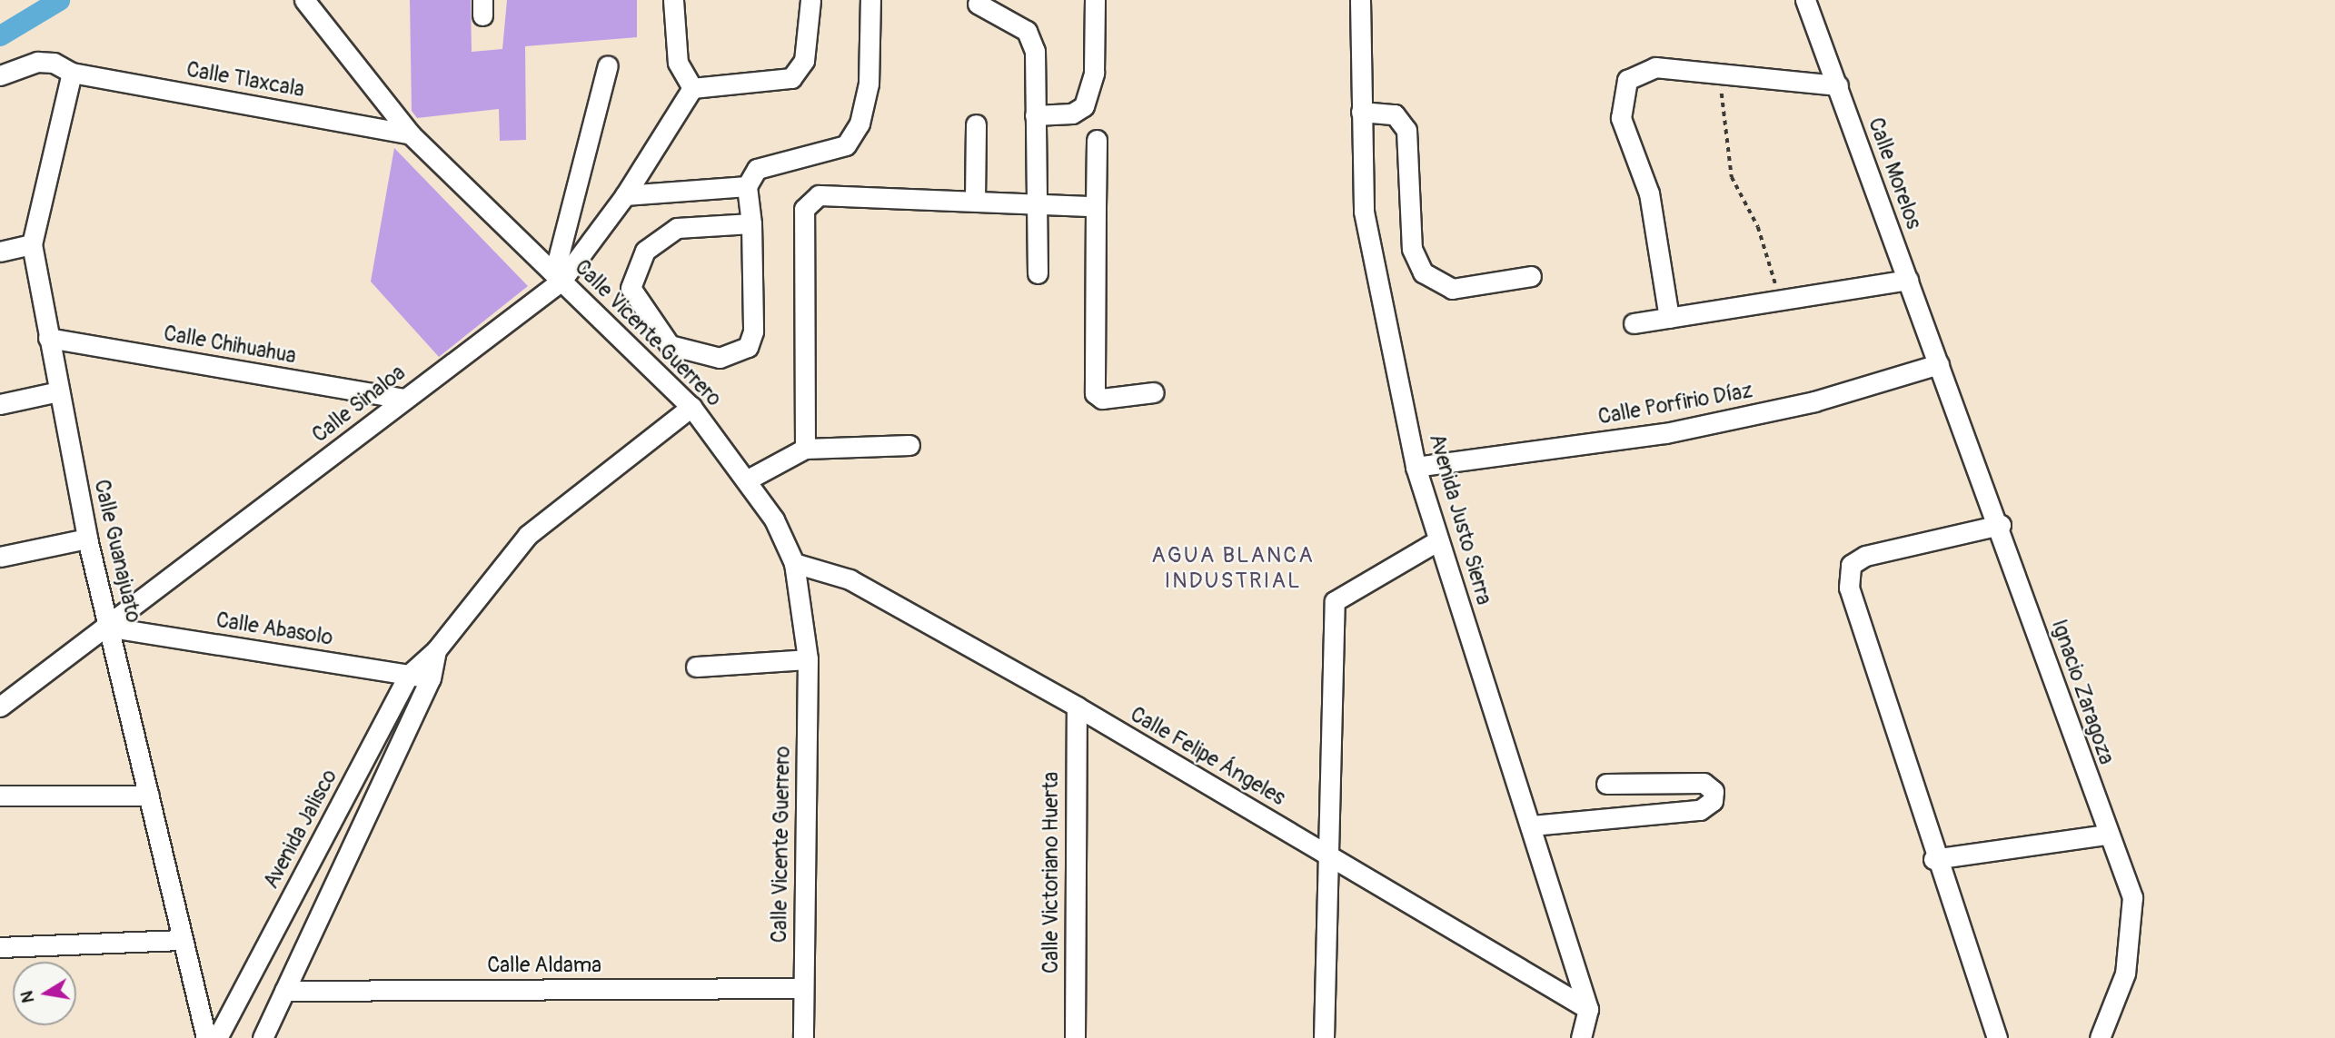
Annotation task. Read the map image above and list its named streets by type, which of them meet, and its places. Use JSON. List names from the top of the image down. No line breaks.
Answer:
{"streets":{"street":["Calle Tlaxcala","Calle Morelos","Calle Vicente Guerrero","Calle Chihuahua","Calle Sinaloa","Calle Porfirio Díaz","Avenida Justo Sierra","Calle Guanajuato","Calle Abasolo","Ignacio Zaragoza","Calle Felipe Ángeles","Avenida Jalisco","Calle Victoriano Huerta","Calle Aldama"]},"crossings":[["Calle Tlaxcala","Calle Vicente Guerrero"],["Calle Tlaxcala","Calle Guanajuato"],["Calle Morelos","Calle Porfirio Díaz"],["Calle Morelos","Ignacio Zaragoza"],["Calle Vicente Guerrero","Calle Sinaloa"],["Calle Vicente Guerrero","Calle Felipe Ángeles"],["Calle Vicente Guerrero","Avenida Jalisco"],["Calle Vicente Guerrero","Calle Aldama"],["Calle Chihuahua","Calle Sinaloa"],["Calle Chihuahua","Calle Guanajuato"],["Calle Sinaloa","Calle Guanajuato"],["Calle Sinaloa","Calle Abasolo"],["Calle Porfirio Díaz","Avenida Justo Sierra"],["Calle Porfirio Díaz","Ignacio Zaragoza"],["Avenida Justo Sierra","Calle Felipe Ángeles"],["Calle Guanajuato","Calle Abasolo"],["Calle Abasolo","Avenida Jalisco"],["Calle Felipe Ángeles","Calle Victoriano Huerta"],["Avenida Jalisco","Calle Aldama"]],"districts":["AGUA BLANCA INDUSTRIAL"],"north":"left"}
